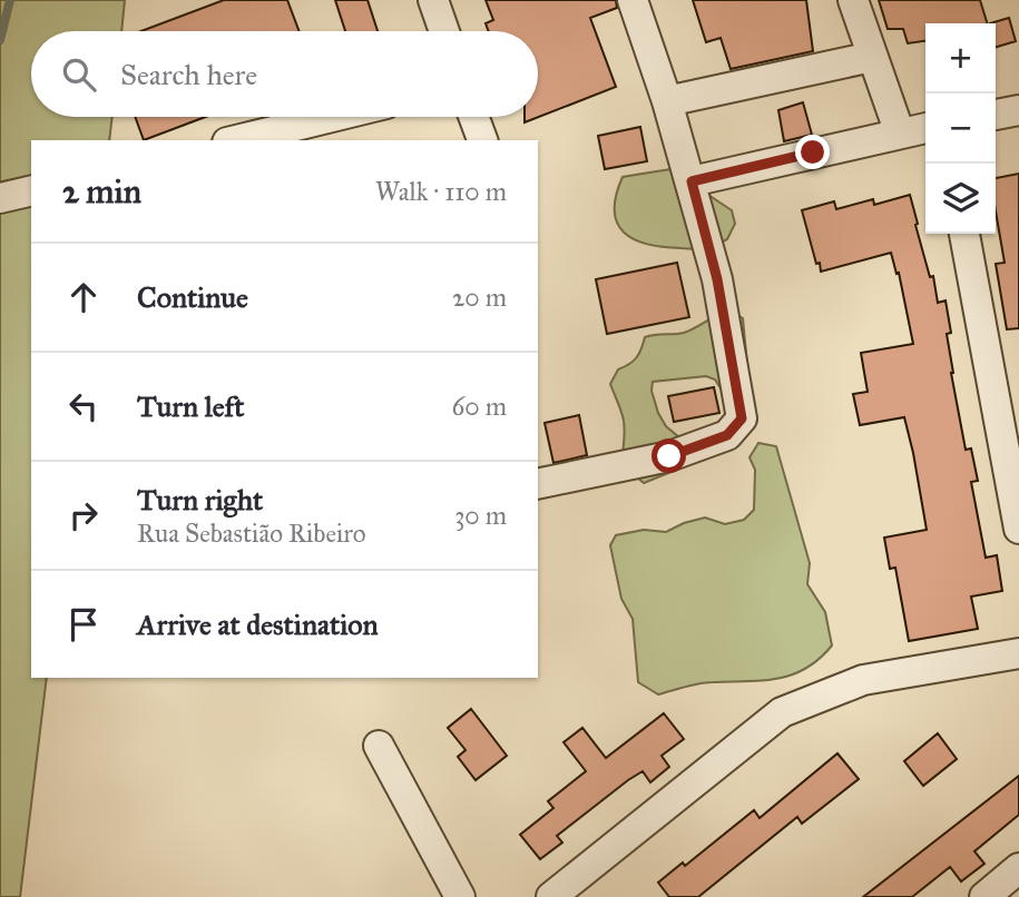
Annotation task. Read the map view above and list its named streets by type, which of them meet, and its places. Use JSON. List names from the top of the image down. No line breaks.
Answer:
{"page":{"map_buttons":["+","−"],"search":"Search here","heading":["2 min","Walk · 110 m"],"list":[["Continue","20 m"],["Turn left","60 m"],["Turn right","Rua Sebastião Ribeiro","30 m"],"Arrive at destination"]}}
